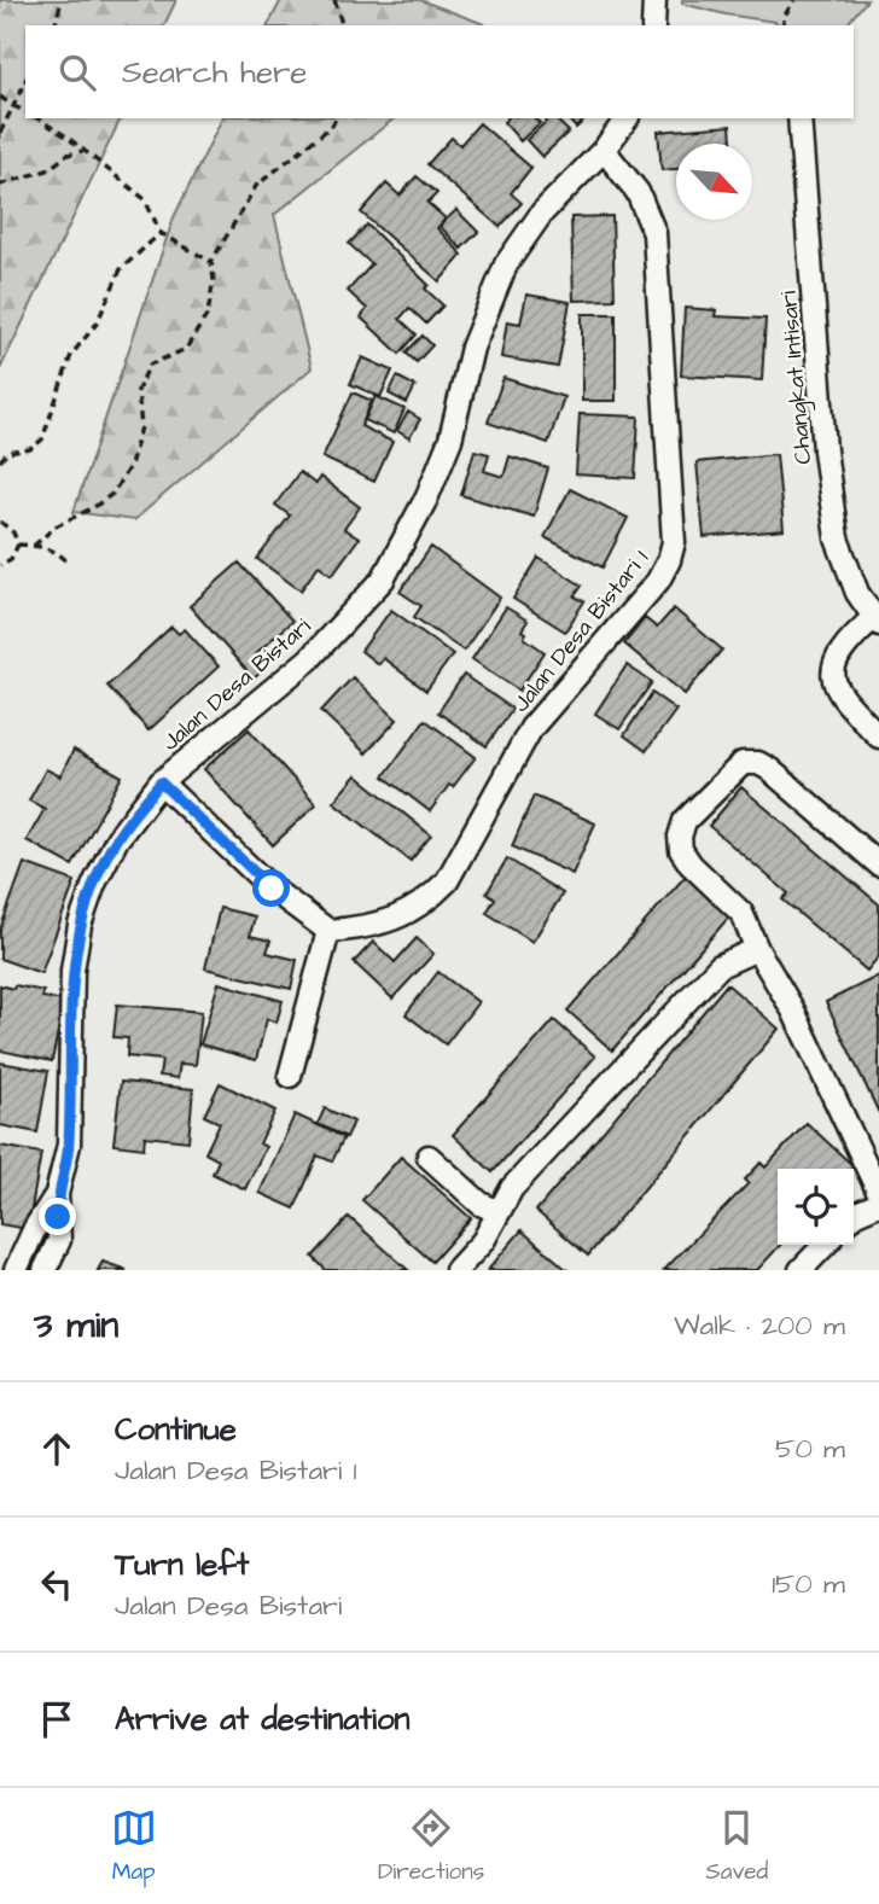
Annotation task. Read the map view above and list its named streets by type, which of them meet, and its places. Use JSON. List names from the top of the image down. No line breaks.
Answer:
{"streets":{"street":["Changkat Intisari","Jalan Desa Bistari 1","Jalan Desa Bistari"]},"crossings":[["Jalan Desa Bistari 1","Jalan Desa Bistari"]],"north":"bottom right","page":{"search":"Search here","heading":["3 min","Walk · 200 m"],"list":[["Continue","Jalan Desa Bistari 1","50 m"],["Turn left","Jalan Desa Bistari","150 m"],"Arrive at destination"],"nav":["Map","Directions","Saved"]}}
